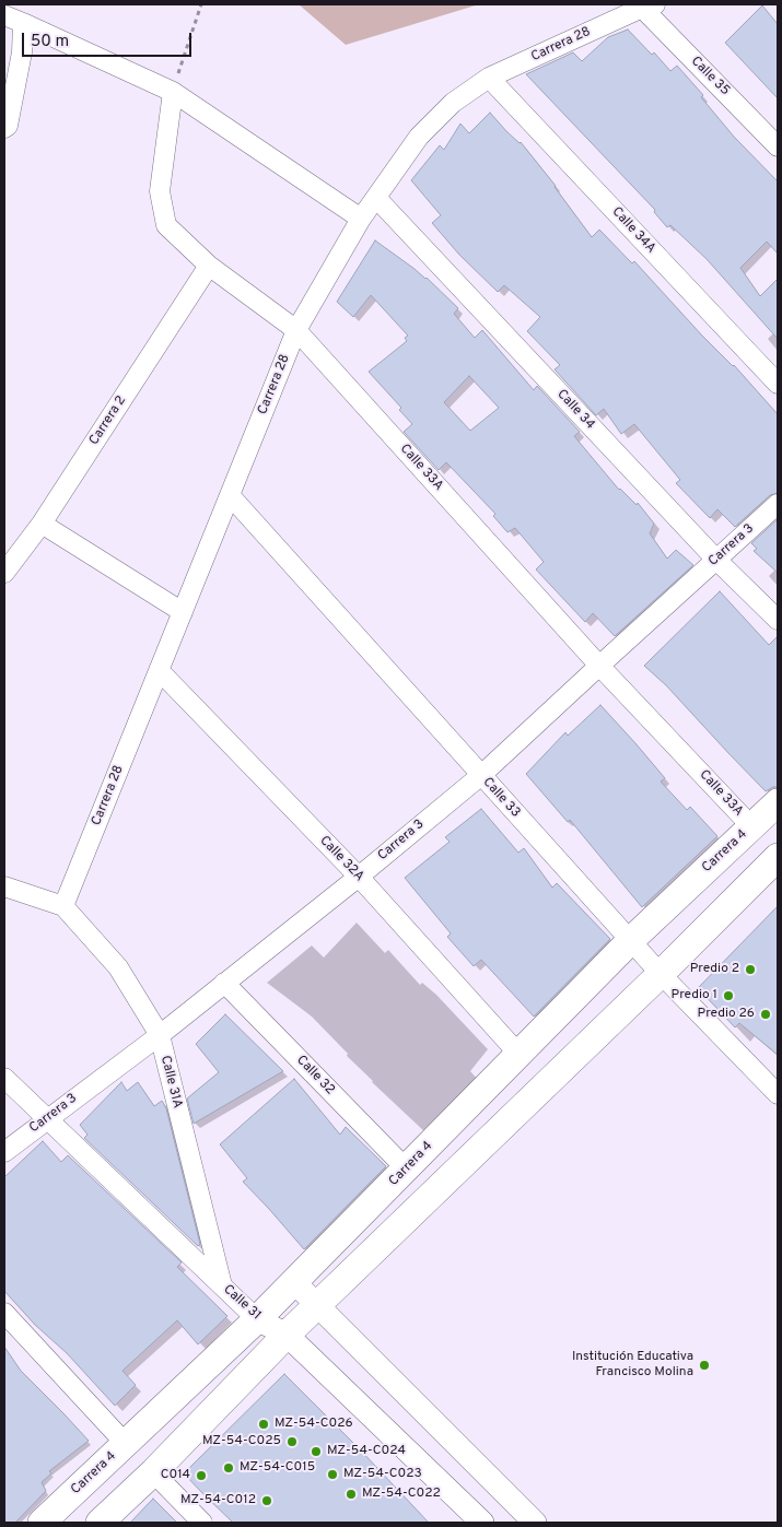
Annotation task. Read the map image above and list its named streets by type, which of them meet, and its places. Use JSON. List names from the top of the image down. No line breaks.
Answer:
{"streets":{"main road":["Carrera 4"],"street":["Carrera 28","Calle 35","Calle 34A","Calle 34","Carrera 2","Calle 33A","Carrera 3","Calle 33","Calle 32A","Calle 32","Calle 31A","Calle 31"]},"crossings":[["Carrera 28","Calle 35"],["Carrera 28","Calle 34A"],["Carrera 28","Calle 34"],["Carrera 28","Calle 33A"],["Carrera 28","Calle 33"],["Carrera 28","Calle 32A"],["Carrera 28","Calle 31A"],["Calle 34","Carrera 3"],["Carrera 2","Calle 33A"],["Calle 33A","Carrera 3"],["Calle 33A","Carrera 4"],["Carrera 3","Calle 33"],["Carrera 3","Calle 32A"],["Carrera 3","Calle 32"],["Carrera 3","Calle 31A"],["Carrera 3","Calle 31"],["Calle 33","Carrera 4"],["Carrera 4","Calle 32A"],["Carrera 4","Calle 32"],["Carrera 4","Calle 31"],["Calle 31A","Calle 31"]],"places":["Predio 2","Predio 1","Predio 26","Institución Educativa Francisco Molina","MZ-54-C026","MZ-54-C025","MZ-54-C024","MZ-54-C015","MZ-54-C023","C014","MZ-54-C022","MZ-54-C012"],"scale_bar":"50 m"}
